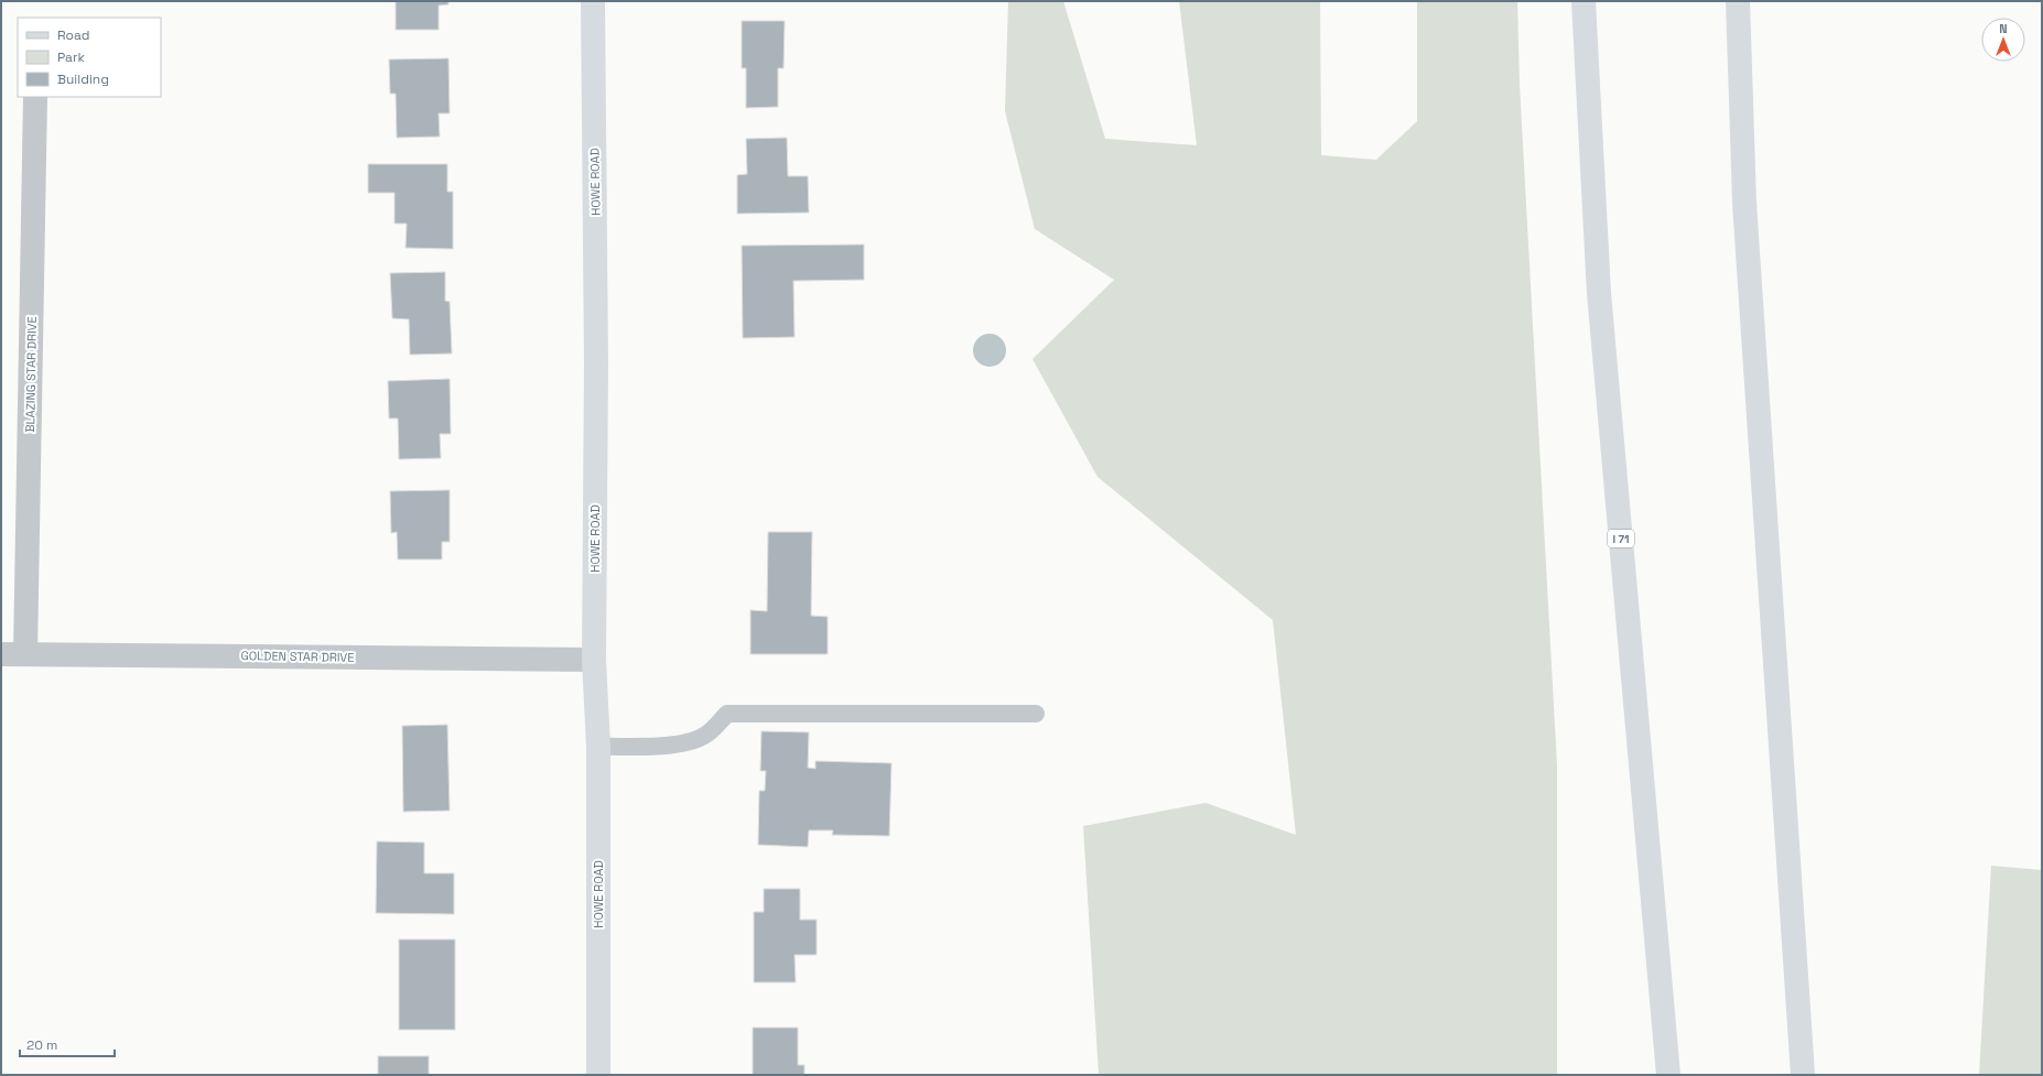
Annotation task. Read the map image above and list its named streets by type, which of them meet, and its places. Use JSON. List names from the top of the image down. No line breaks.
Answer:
{"streets":{"main road":["HOWE ROAD","I 71"],"street":["BLAZING STAR DRIVE","GOLDEN STAR DRIVE"]},"crossings":[["HOWE ROAD","GOLDEN STAR DRIVE"],["BLAZING STAR DRIVE","GOLDEN STAR DRIVE"]],"legend":["Road","Park","Building"],"scale_bar":"20 m","north":"top"}
